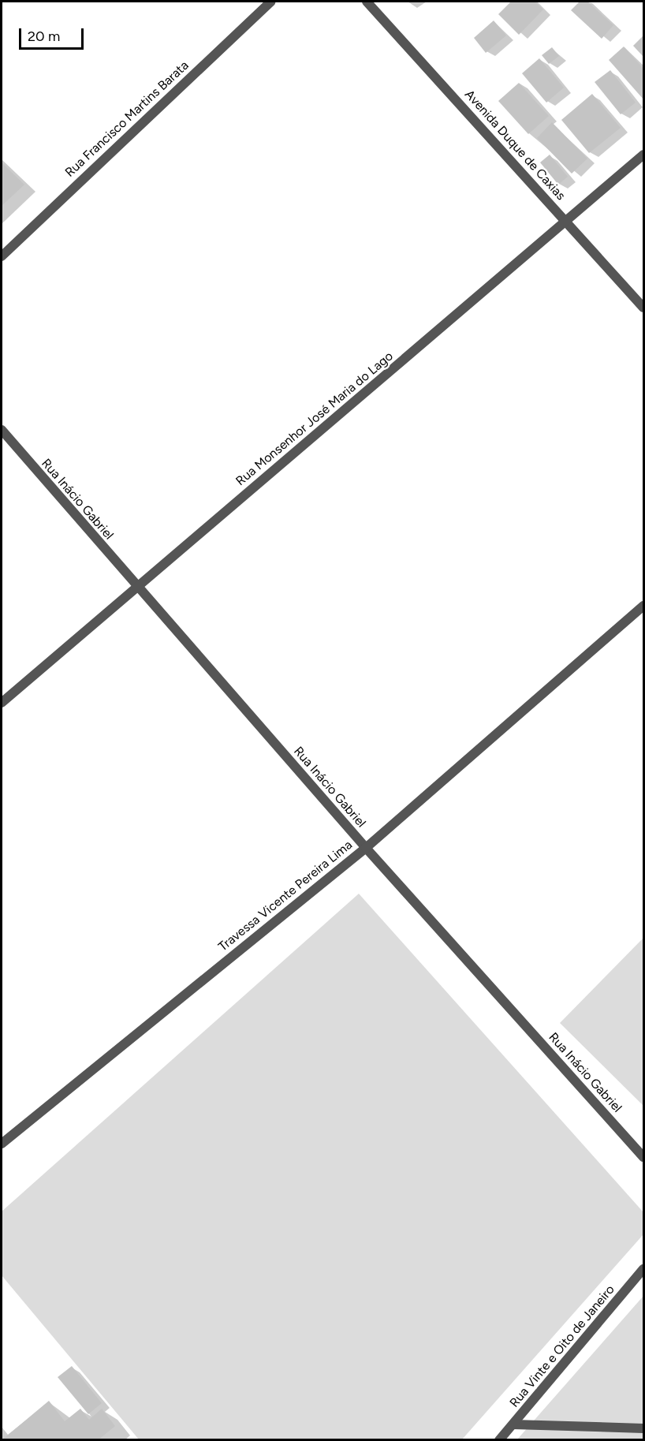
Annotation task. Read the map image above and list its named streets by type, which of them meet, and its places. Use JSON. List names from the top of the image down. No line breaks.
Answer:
{"streets":{"street":["Rua Francisco Martins Barata","Avenida Duque de Caxias","Rua Monsenhor José Maria do Lago","Rua Inácio Gabriel","Travessa Vicente Pereira Lima","Rua Vinte e Oito de Janeiro"]},"crossings":[["Avenida Duque de Caxias","Rua Monsenhor José Maria do Lago"],["Rua Monsenhor José Maria do Lago","Rua Inácio Gabriel"],["Rua Inácio Gabriel","Travessa Vicente Pereira Lima"]],"scale_bar":"20 m"}
